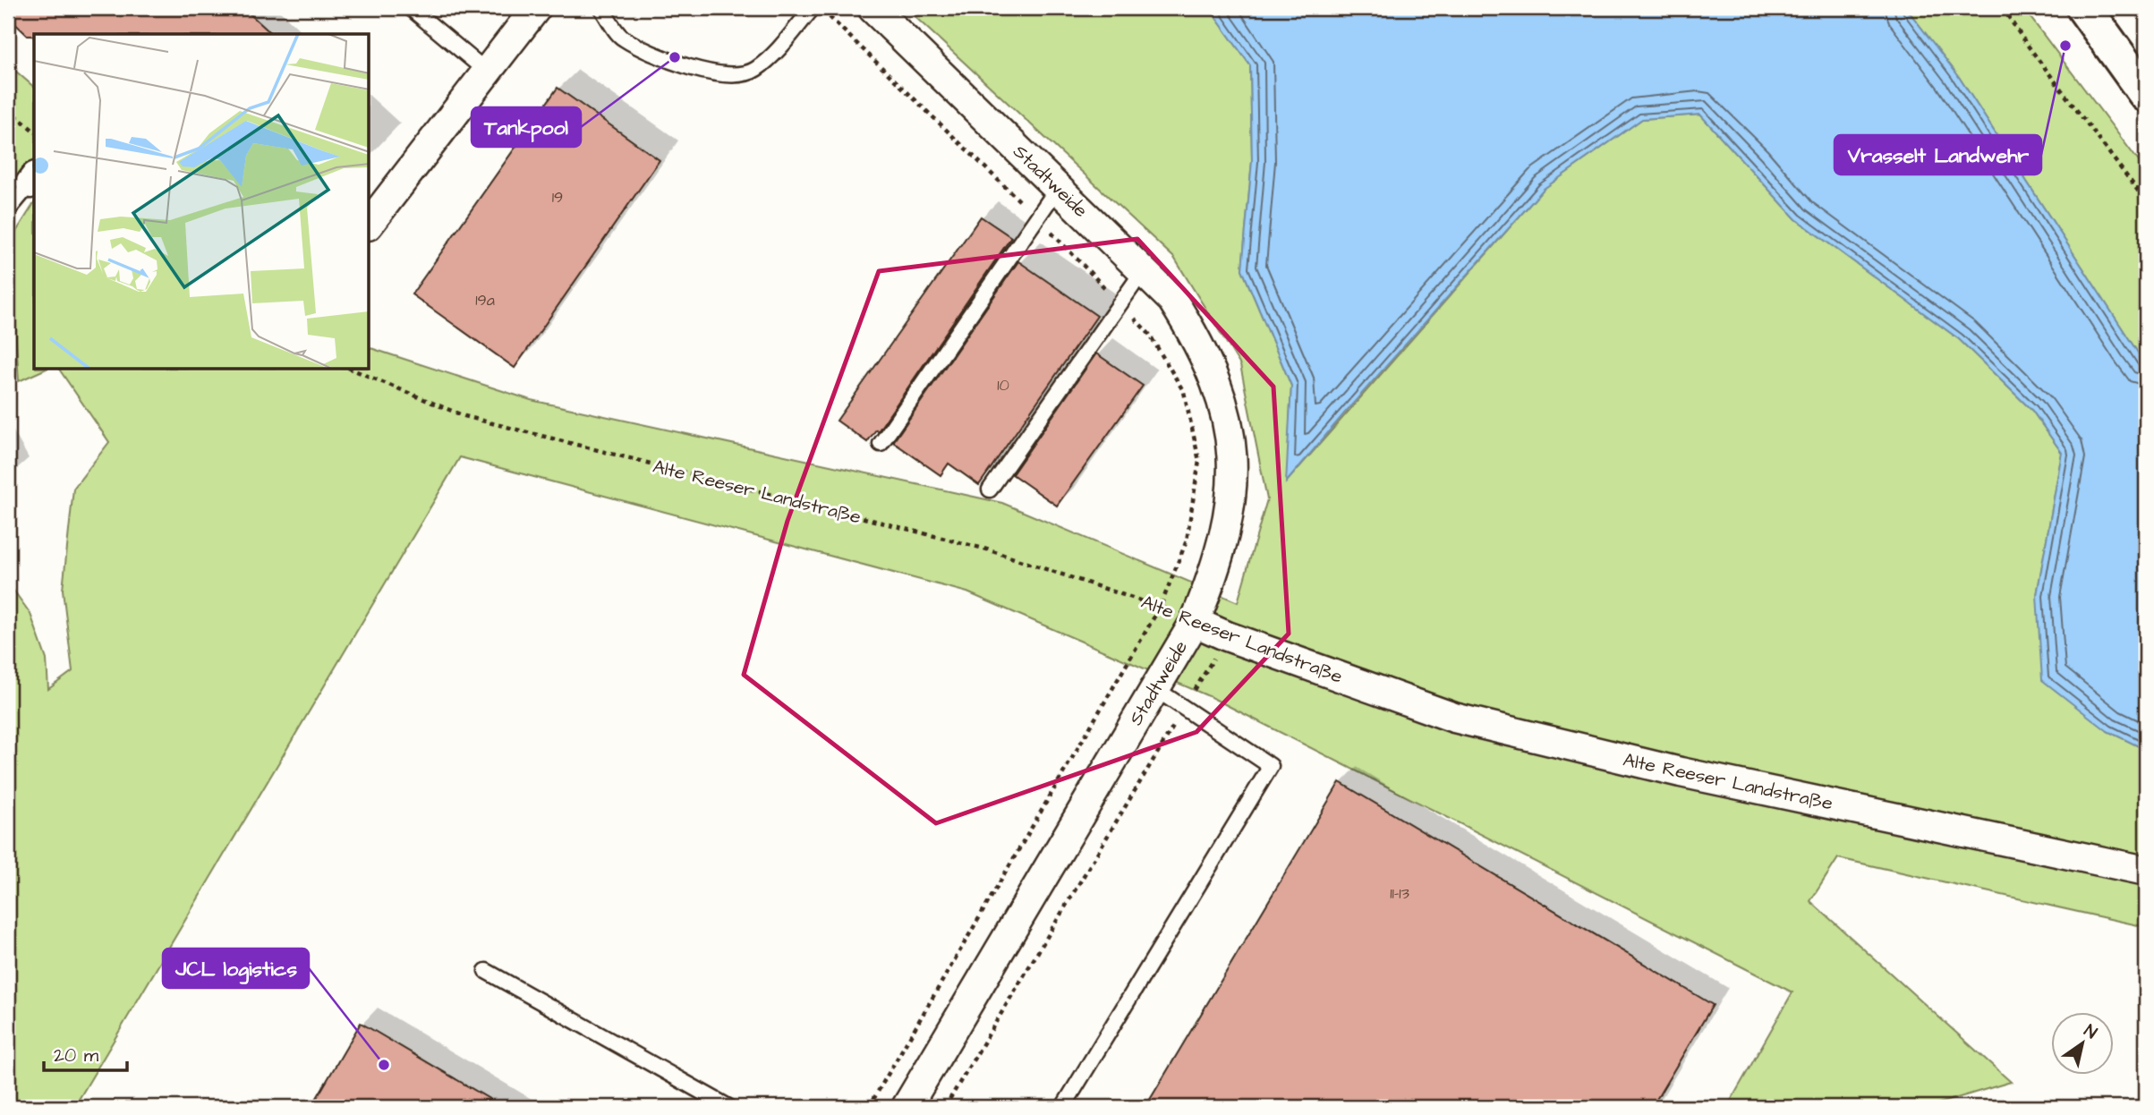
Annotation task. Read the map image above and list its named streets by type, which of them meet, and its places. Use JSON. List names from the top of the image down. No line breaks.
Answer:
{"streets":{"street":["Stadtweide","Alte Reeser Landstraße"]},"crossings":[["Stadtweide","Alte Reeser Landstraße"]],"places":["Vrasselt Landwehr","Tankpool","JCL logistics"],"house_numbers":["19","19a","10","11-13"],"scale_bar":"20 m","north":"top right"}
